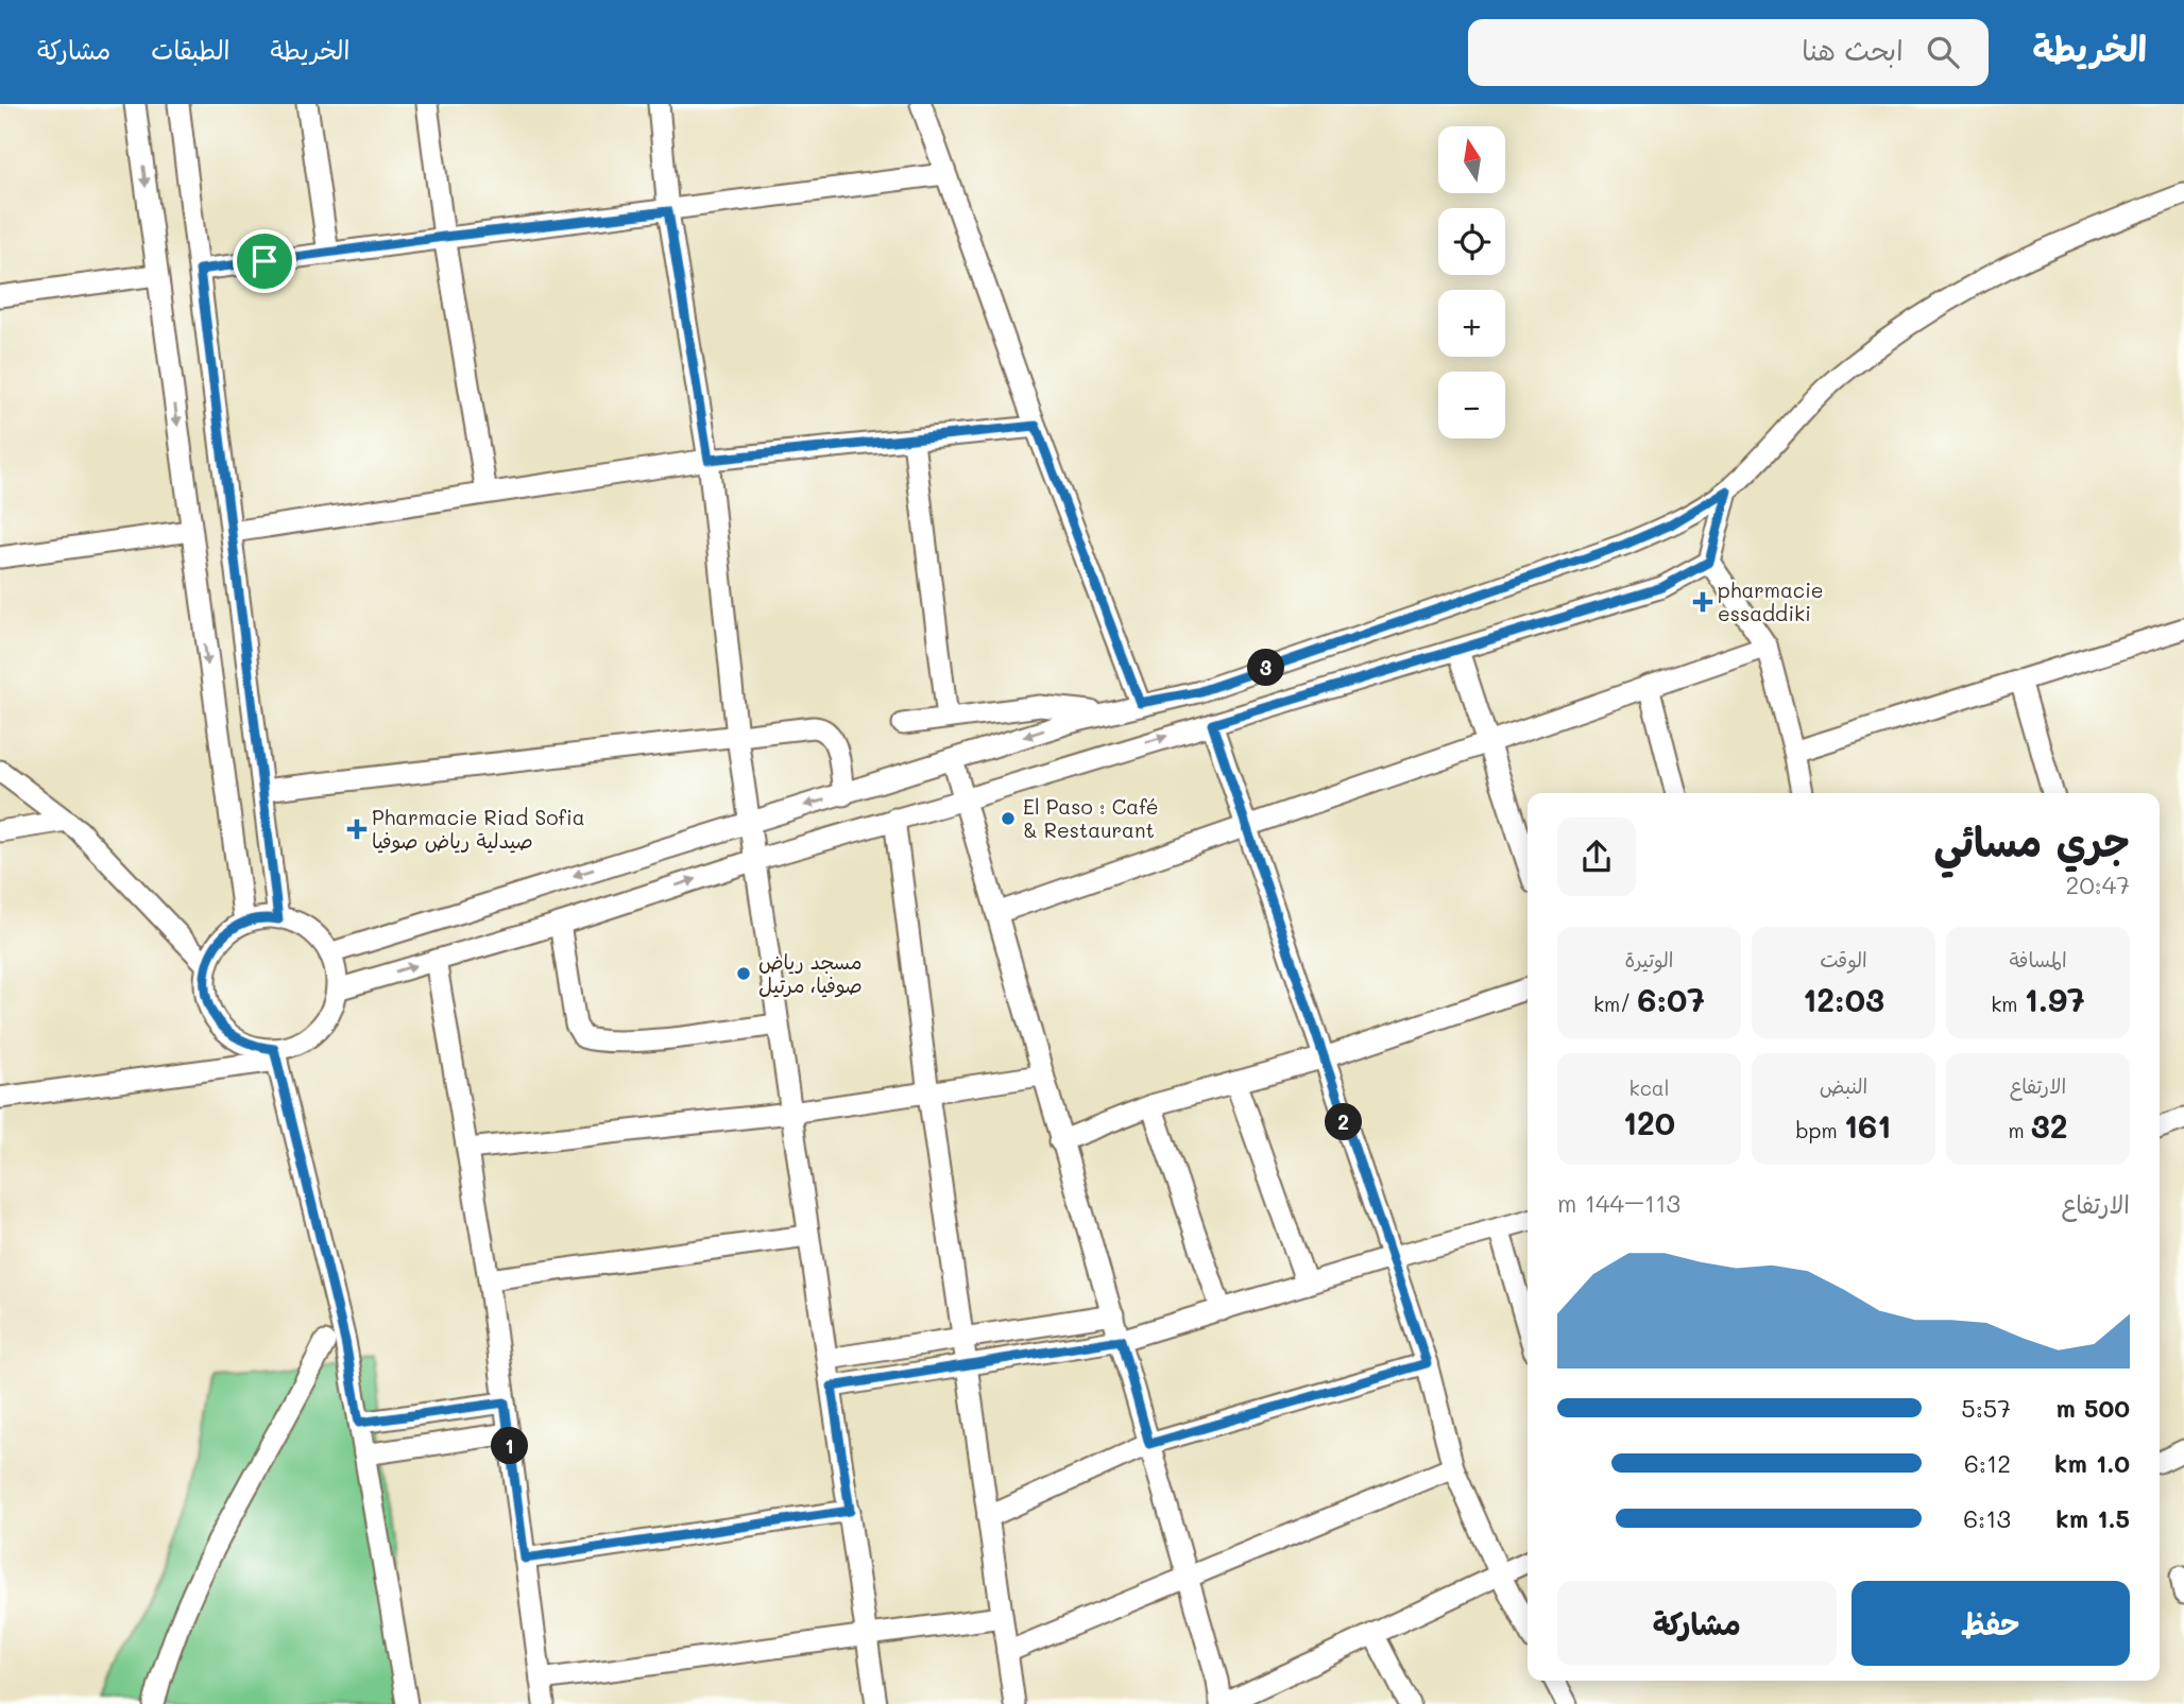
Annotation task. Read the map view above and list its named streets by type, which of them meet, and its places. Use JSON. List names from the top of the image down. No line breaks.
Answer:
{"places":{"health":["pharmacie essaddiki","Pharmacie Riad Sofia صيدلية رياض صوفيا"],"other":["El Paso : Café & Restaurant","مسجد رياض صوفيا، مرتیل"]},"north":"top","page":{"header":"الخريطة","search":"ابحث هنا","nav":["الخريطة","الطبقات","مشاركة"],"map_buttons":["+","−"],"pins":["3","2","1"],"heading":["جري مسائي","20:47"],"stats":[["المسافة","1.97 km"],["الوقت","12:03"],["الوتيرة","6:07 /km"],["الارتفاع","32 m"],["النبض","161 bpm"],["kcal","120"]],"chart":["الارتفاع","113–144 m"],"list":[{"name":"500 m","note":"5:57"},{"name":"1.0 km","note":"6:12"},{"name":"1.5 km","note":"6:13"}],"buttons":["حفظ","مشاركة"]}}
